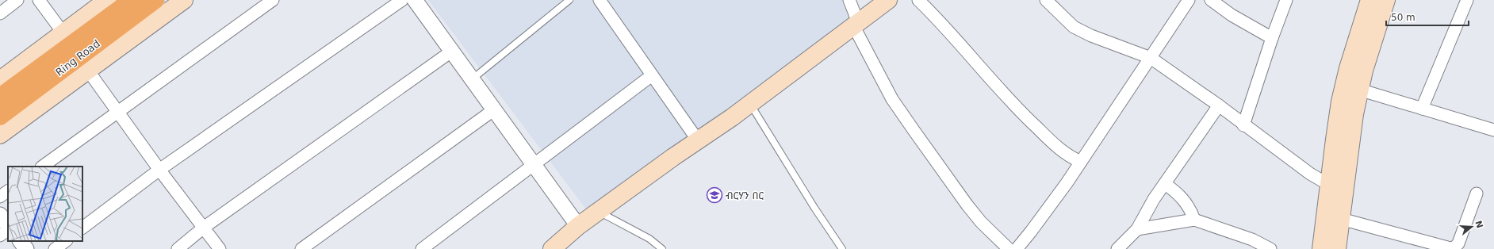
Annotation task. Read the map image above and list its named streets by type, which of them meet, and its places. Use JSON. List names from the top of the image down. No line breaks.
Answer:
{"streets":{"highway":["Ring Road"]},"places":{"school or university":["ብርሃን በር"]},"scale_bar":"50 m","north":"right"}
